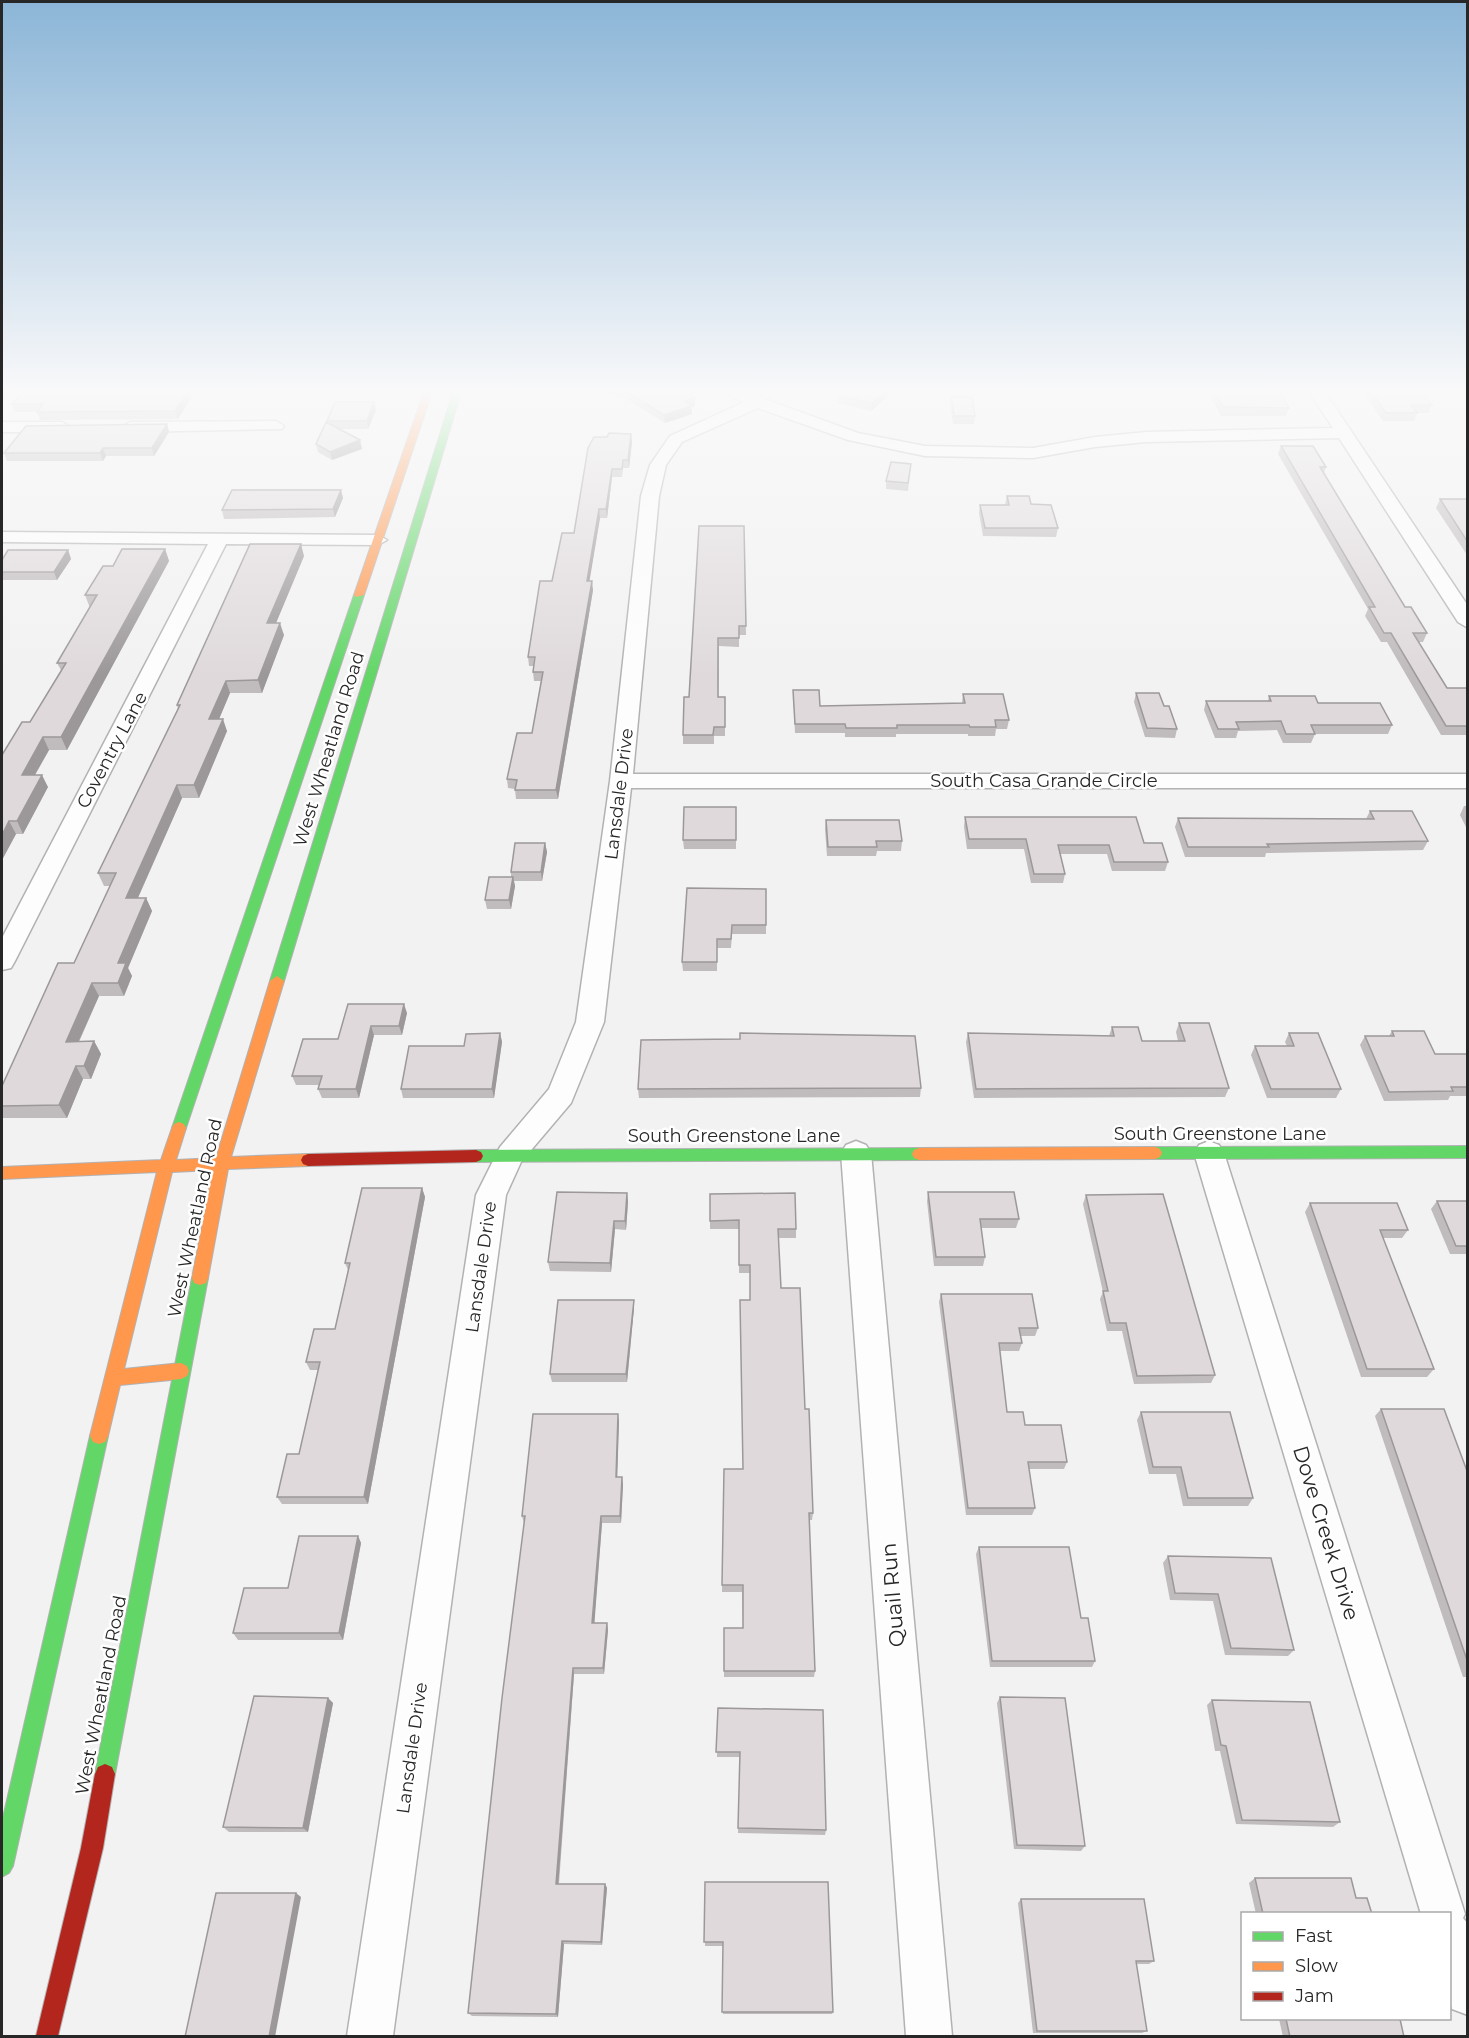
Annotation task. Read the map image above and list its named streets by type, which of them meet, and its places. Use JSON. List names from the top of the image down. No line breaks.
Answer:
{"streets":{"main road":["West Wheatland Road","South Greenstone Lane"],"street":["Coventry Lane","South Casa Grande Circle","Lansdale Drive","Dove Creek Drive","Quail Run"]},"crossings":[["West Wheatland Road","South Greenstone Lane"],["South Casa Grande Circle","Lansdale Drive"],["Lansdale Drive","South Greenstone Lane"],["South Greenstone Lane","Dove Creek Drive"],["South Greenstone Lane","Quail Run"]],"legend":["Fast","Slow","Jam"]}
